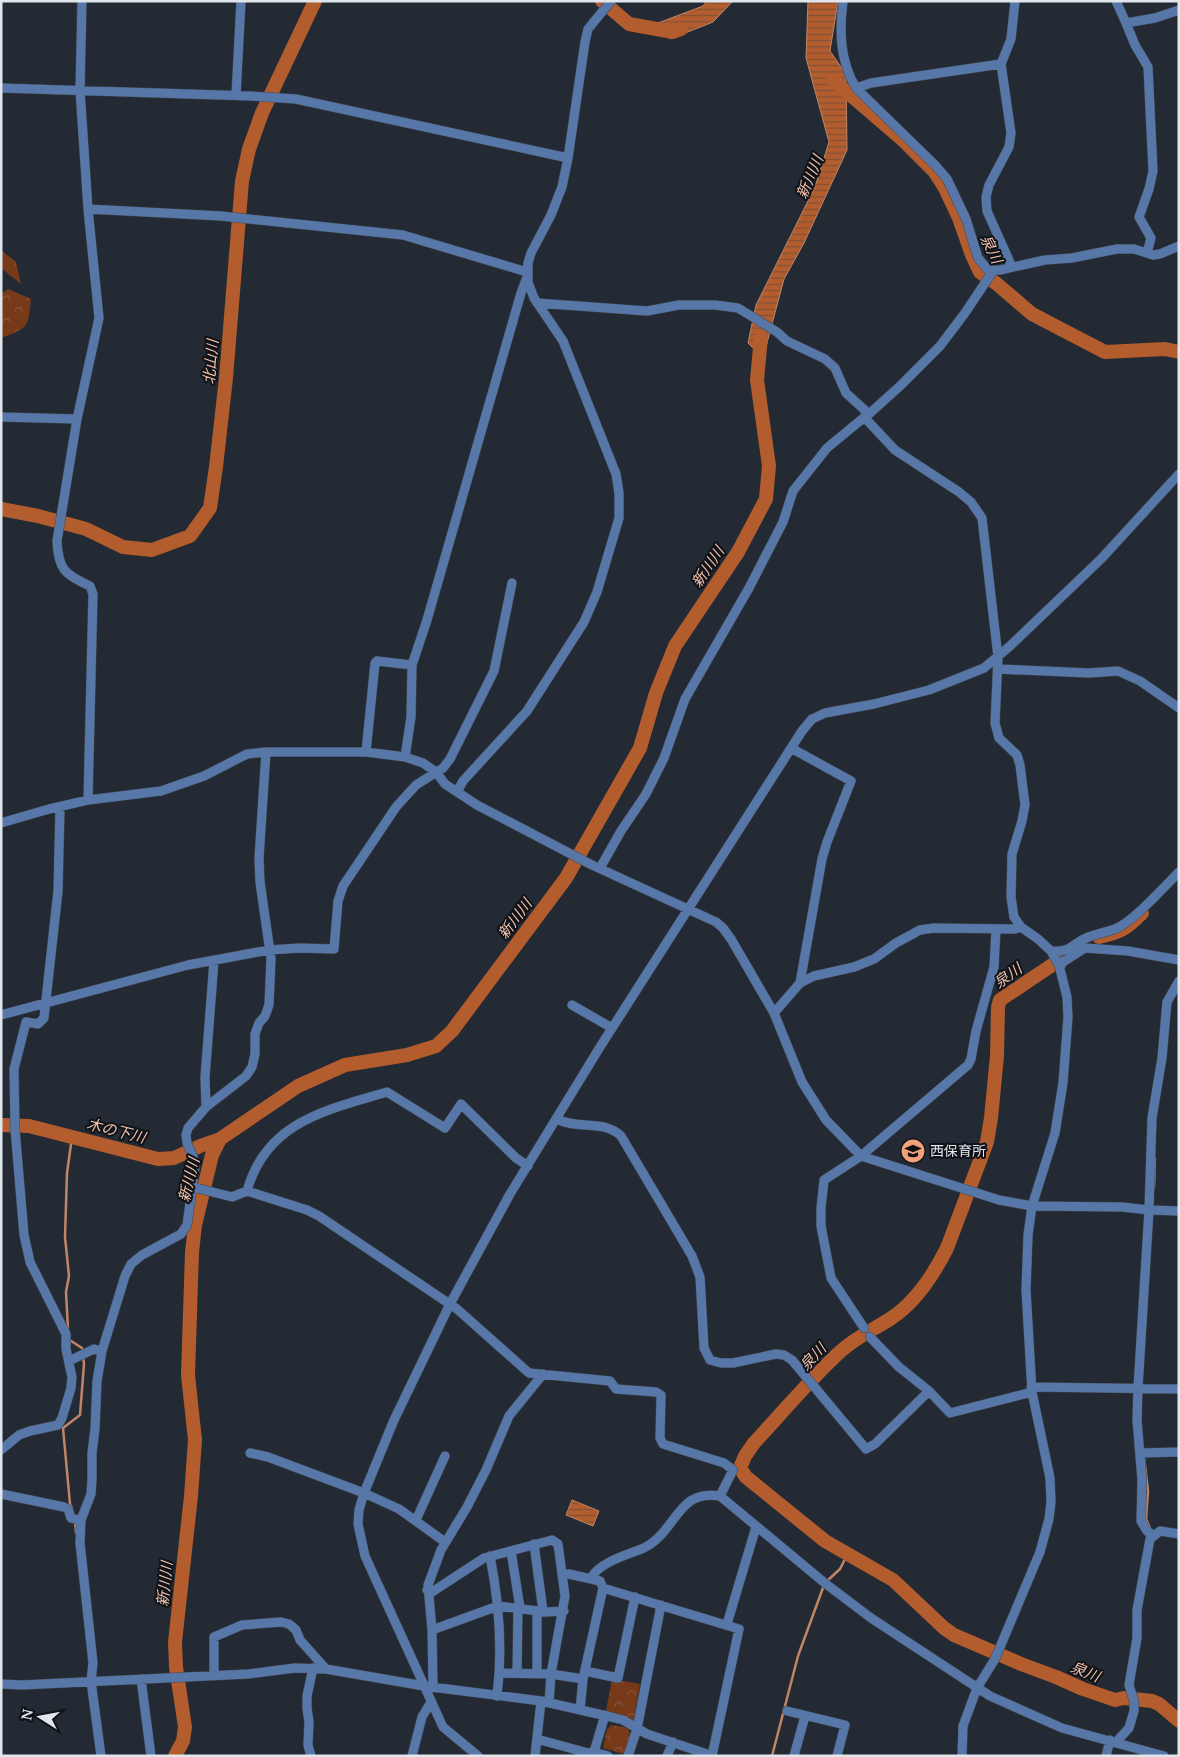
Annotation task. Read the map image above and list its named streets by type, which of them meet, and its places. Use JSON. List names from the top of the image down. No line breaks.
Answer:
{"water":["新川川","泉川","北山川","木の下川"],"places":{"school or university":["西保育所"]},"north":"left"}
